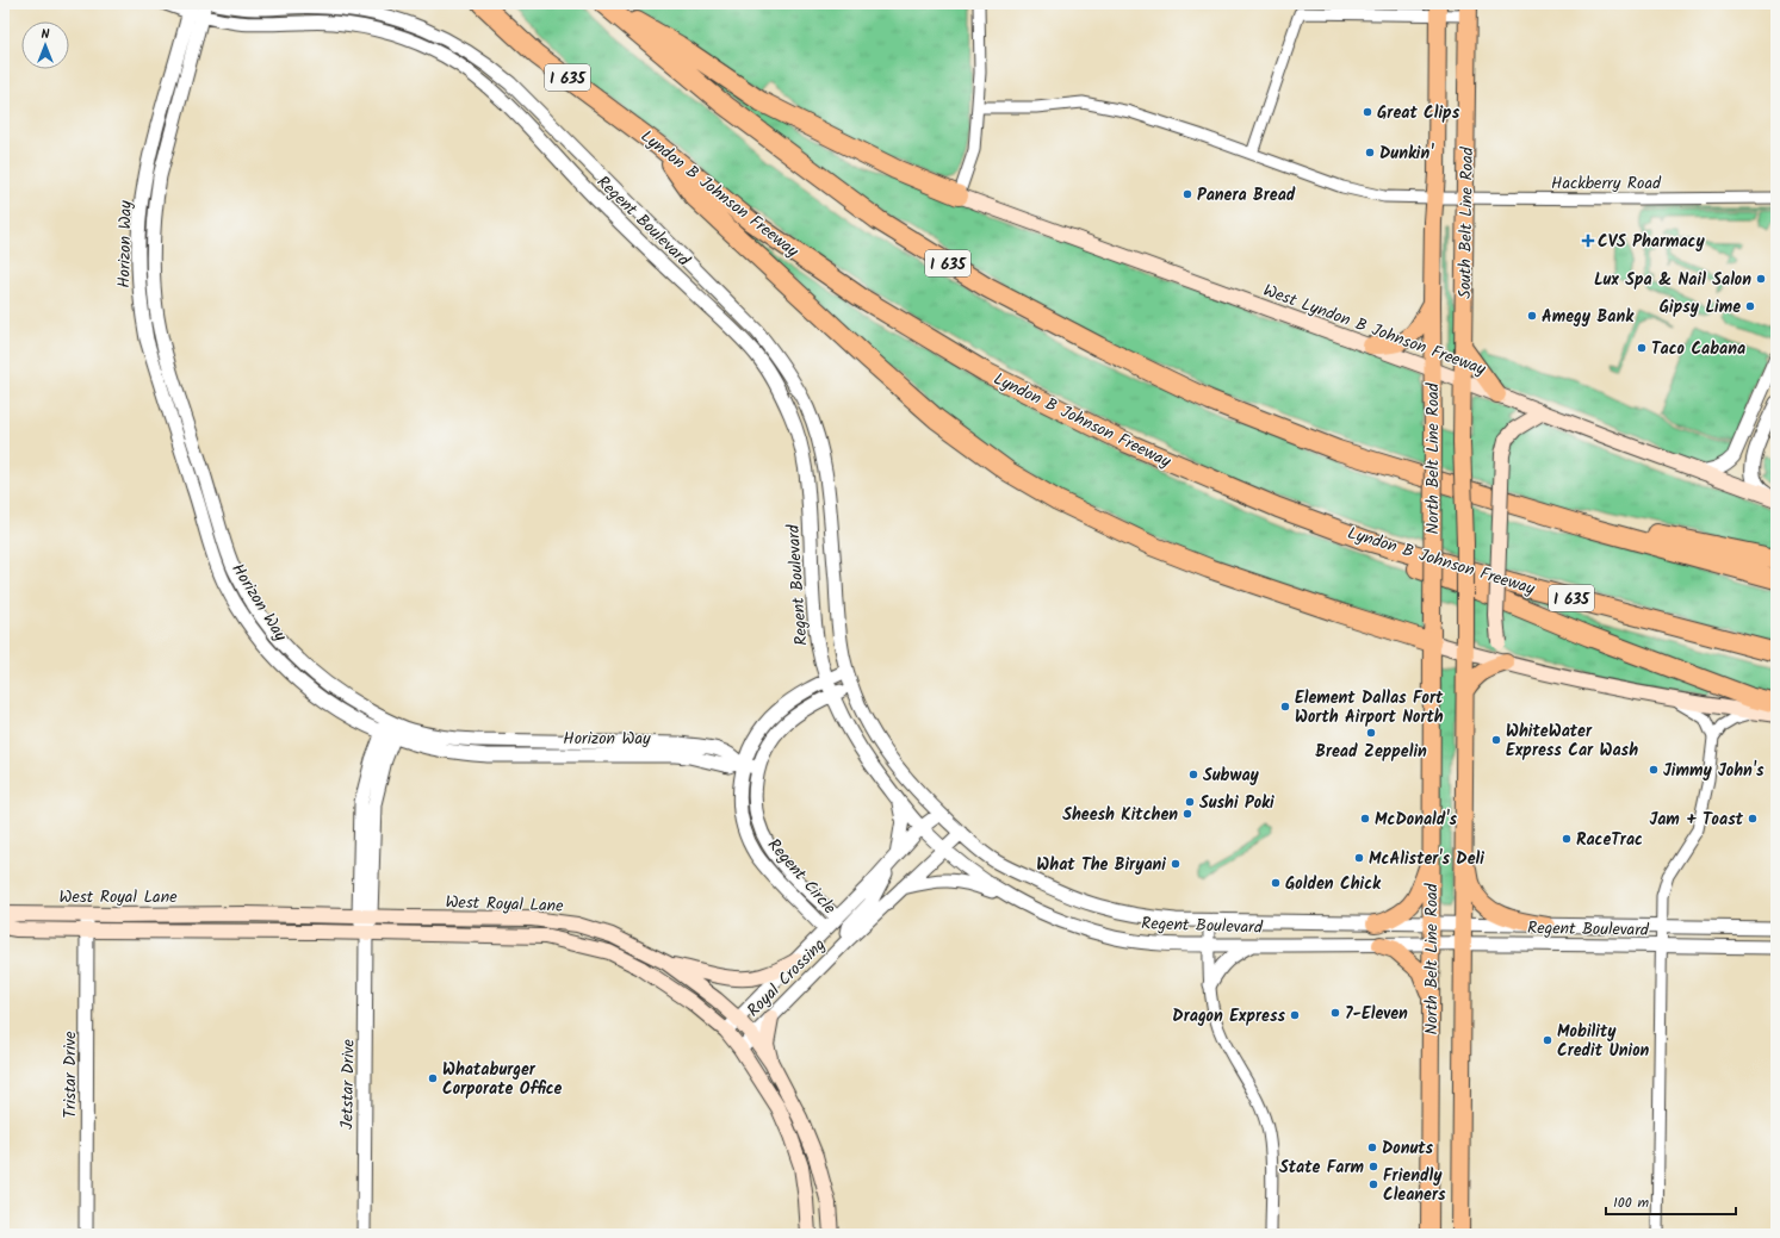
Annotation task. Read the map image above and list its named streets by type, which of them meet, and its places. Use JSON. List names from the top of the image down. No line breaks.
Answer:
{"streets":{"highway":["I 635","Lyndon B Johnson Freeway"],"main road":["South Belt Line Road","West Lyndon B Johnson Freeway","North Belt Line Road","West Royal Lane"],"street":["Hackberry Road","Regent Boulevard","Horizon Way","Regent Circle","Royal Crossing","Tristar Drive","Jetstar Drive"]},"crossings":[["Hackberry Road","South Belt Line Road"],["Regent Boulevard","Horizon Way"],["Regent Boulevard","North Belt Line Road"],["Regent Boulevard","Regent Circle"],["Regent Boulevard","Royal Crossing"],["South Belt Line Road","West Lyndon B Johnson Freeway"],["South Belt Line Road","North Belt Line Road"],["Horizon Way","Regent Circle"],["Horizon Way","Jetstar Drive"],["West Lyndon B Johnson Freeway","North Belt Line Road"],["Regent Circle","Royal Crossing"],["West Royal Lane","Royal Crossing"],["West Royal Lane","Tristar Drive"],["West Royal Lane","Jetstar Drive"]],"places":{"other":["Great Clips","Dunkin'","Panera Bread","Lux Spa & Nail Salon","Gipsy Lime","Amegy Bank","Taco Cabana","Element Dallas Fort Worth Airport North","Bread Zeppelin","WhiteWater Express Car Wash","Jimmy John's","Subway","Sushi Poki","Sheesh Kitchen","McDonald's","Jam + Toast","RaceTrac","McAlister's Deli","What The Biryani","Golden Chick","7-Eleven","Dragon Express","Mobility Credit Union","Whataburger Corporate Office","Donuts","State Farm","Friendly Cleaners"],"health":["CVS Pharmacy"]},"scale_bar":"100 m","north":"top"}
